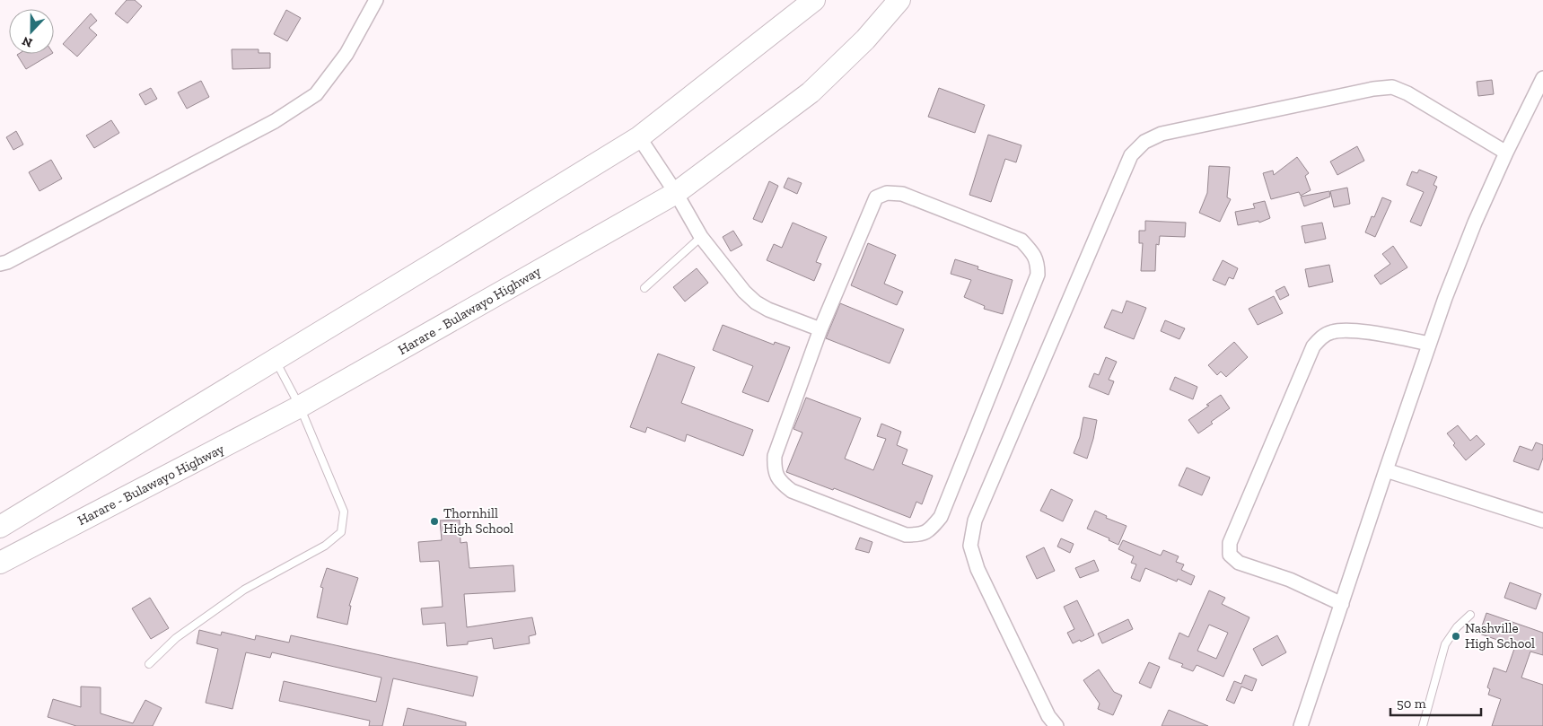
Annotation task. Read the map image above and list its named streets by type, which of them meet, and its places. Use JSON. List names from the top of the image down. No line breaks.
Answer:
{"streets":{"highway":["Harare - Bulawayo Highway"]},"places":["Thornhill High School","Nashville High School"],"scale_bar":"50 m","north":"bottom"}
